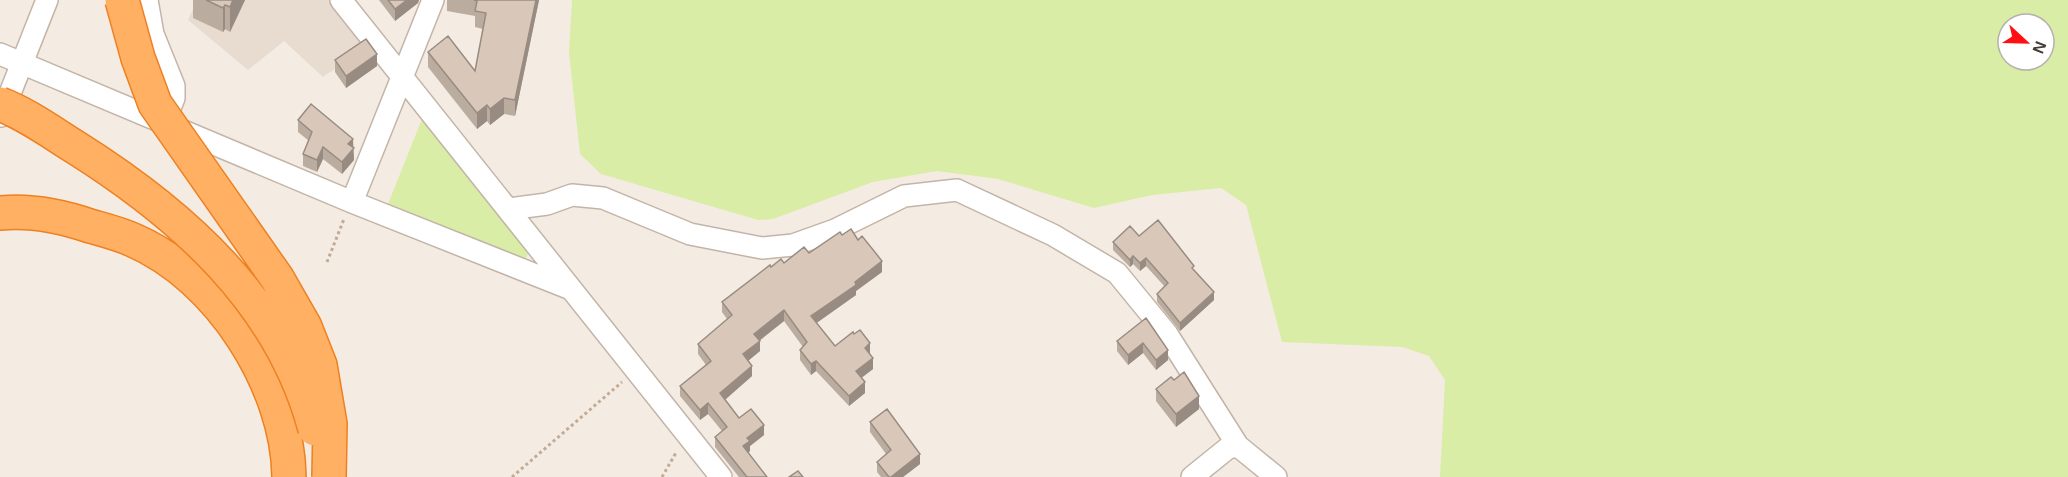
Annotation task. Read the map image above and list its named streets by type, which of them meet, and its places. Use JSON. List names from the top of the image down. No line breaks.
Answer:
{"north":"right"}
